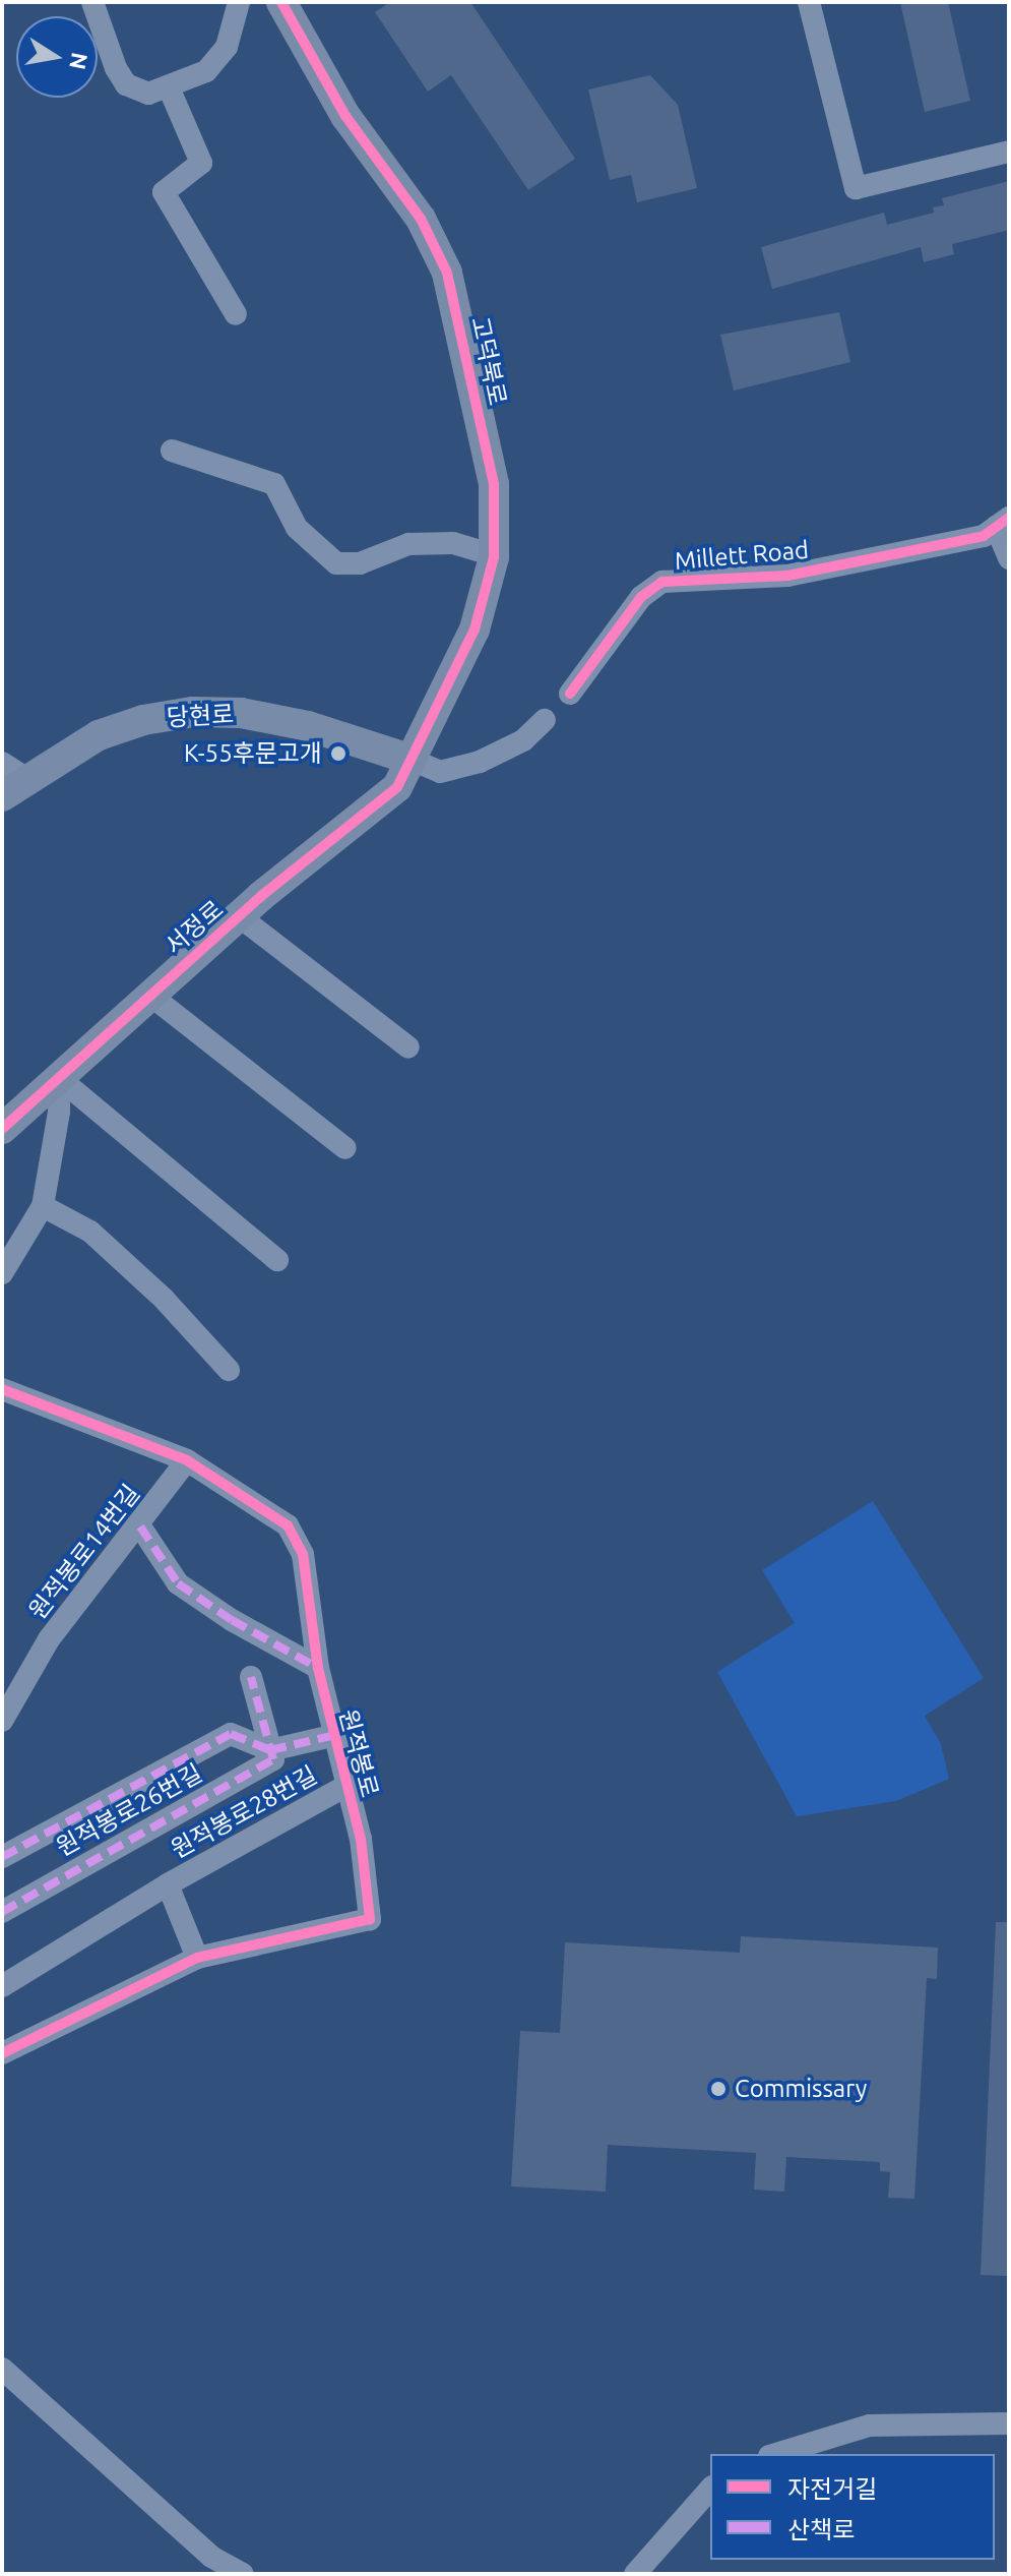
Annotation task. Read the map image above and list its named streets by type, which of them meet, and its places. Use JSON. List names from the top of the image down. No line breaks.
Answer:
{"streets":{"street":["고덕북로","Millett Road","당현로","서정로","원적봉로14번길","원적봉로","원적봉로26번길","원적봉로28번길"]},"crossings":[["고덕북로","당현로"],["고덕북로","서정로"],["당현로","서정로"],["원적봉로14번길","원적봉로"],["원적봉로","원적봉로28번길"]],"places":["K-55후문고개","Commissary"],"legend":["자전거길","산책로"],"north":"right"}
